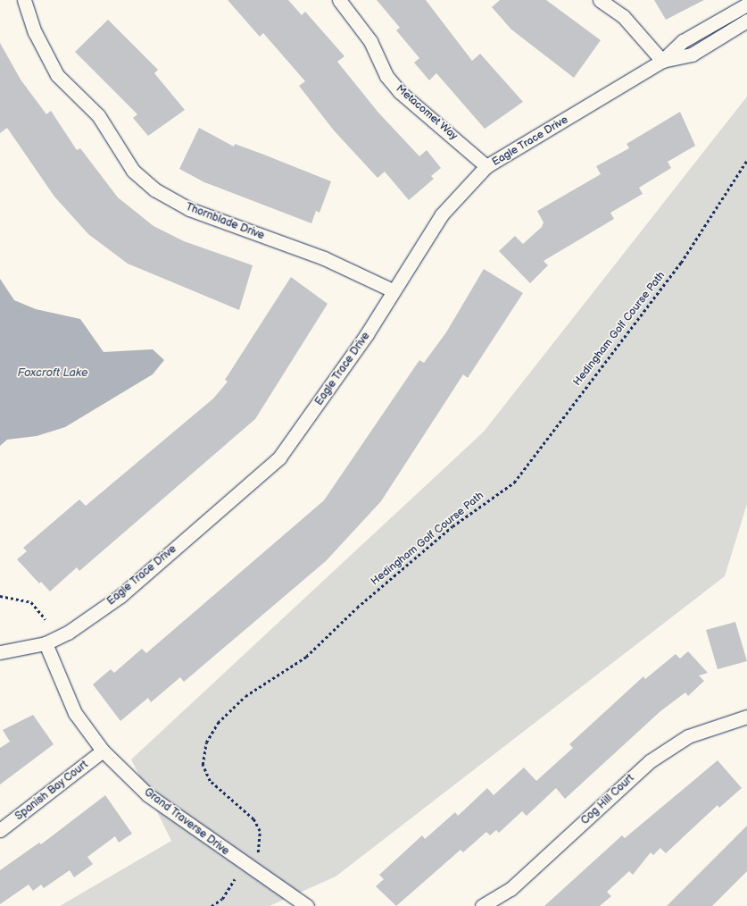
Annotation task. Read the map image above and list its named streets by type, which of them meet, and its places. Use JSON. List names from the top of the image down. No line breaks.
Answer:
{"streets":{"street":["Metacomet Way","Eagle Trace Drive","Thornblade Drive","Spanish Bay Court","Cog Hill Court","Grand Traverse Drive"],"path":["Hedingham Golf Course Path"]},"crossings":[["Metacomet Way","Eagle Trace Drive"],["Eagle Trace Drive","Thornblade Drive"],["Eagle Trace Drive","Grand Traverse Drive"],["Spanish Bay Court","Grand Traverse Drive"]],"water":["Foxcroft Lake"]}
